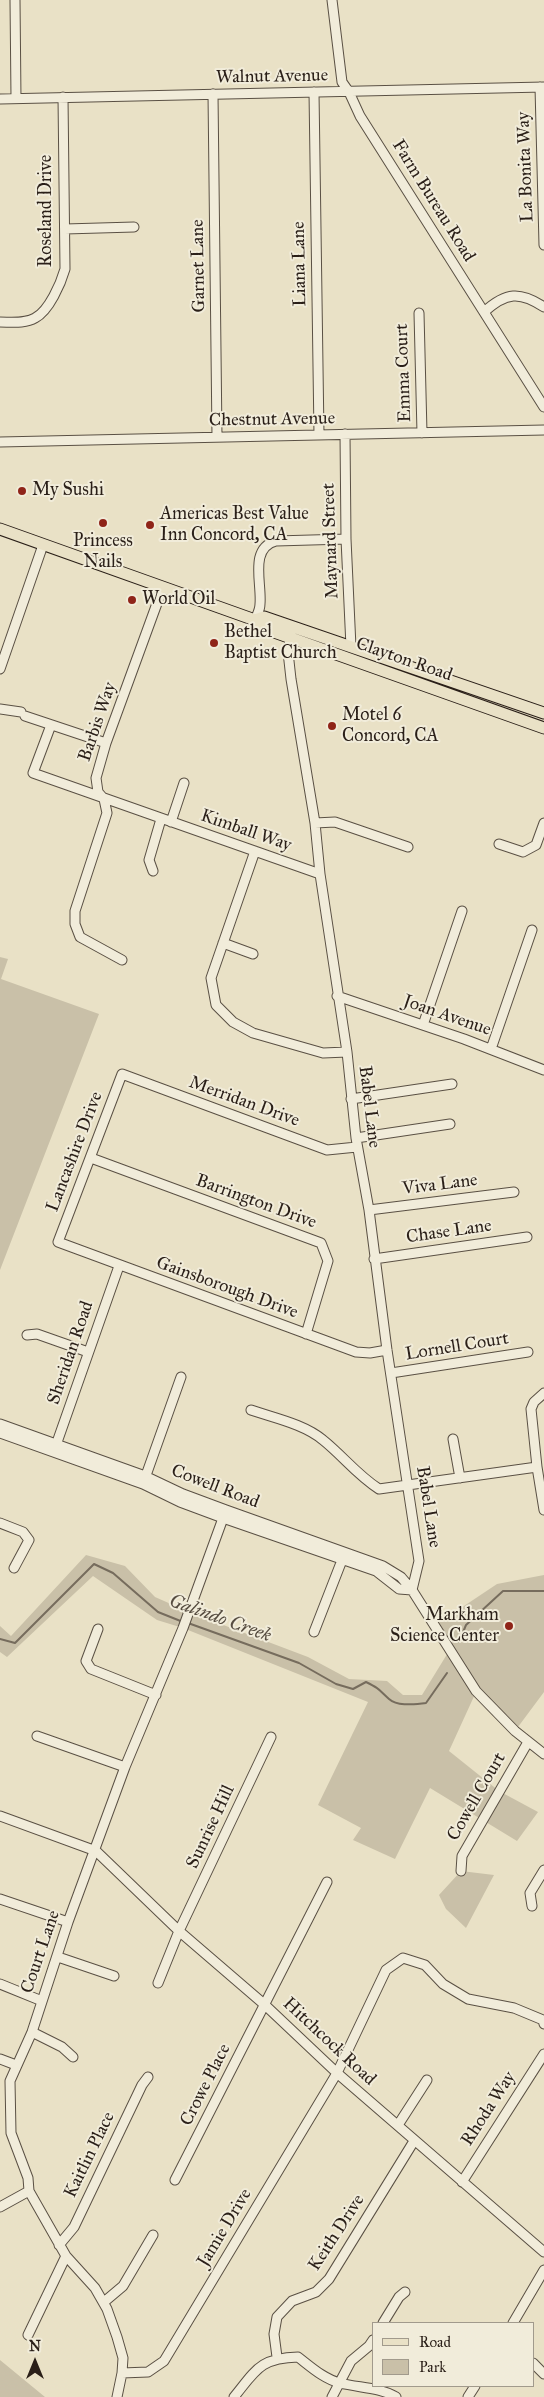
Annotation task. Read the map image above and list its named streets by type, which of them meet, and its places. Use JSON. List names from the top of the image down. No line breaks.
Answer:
{"streets":{"main road":["Clayton Road"],"street":["Walnut Avenue","La Bonita Way","Farm Bureau Road","Roseland Drive","Liana Lane","Garnet Lane","Emma Court","Chestnut Avenue","Maynard Street","Barbis Way","Kimball Way","Joan Avenue","Merridan Drive","Babel Lane","Lancashire Drive","Viva Lane","Barrington Drive","Chase Lane","Gainsborough Drive","Lornell Court","Sheridan Road","Cowell Road","Cowell Court","Sunrise Hill","Court Lane","Hitchcock Road","Crowe Place","Rhoda Way","Kaitlin Place","Jamie Drive","Keith Drive"]},"crossings":[["Walnut Avenue","La Bonita Way"],["Walnut Avenue","Farm Bureau Road"],["Walnut Avenue","Roseland Drive"],["Walnut Avenue","Liana Lane"],["Walnut Avenue","Garnet Lane"],["Liana Lane","Chestnut Avenue"],["Garnet Lane","Chestnut Avenue"],["Emma Court","Chestnut Avenue"],["Chestnut Avenue","Maynard Street"],["Maynard Street","Clayton Road"],["Clayton Road","Barbis Way"],["Clayton Road","Babel Lane"],["Barbis Way","Kimball Way"],["Kimball Way","Babel Lane"],["Joan Avenue","Babel Lane"],["Merridan Drive","Babel Lane"],["Merridan Drive","Lancashire Drive"],["Babel Lane","Viva Lane"],["Babel Lane","Chase Lane"],["Babel Lane","Gainsborough Drive"],["Babel Lane","Lornell Court"],["Babel Lane","Cowell Road"],["Lancashire Drive","Barrington Drive"],["Lancashire Drive","Gainsborough Drive"],["Barrington Drive","Gainsborough Drive"],["Gainsborough Drive","Sheridan Road"],["Sheridan Road","Cowell Road"],["Cowell Road","Court Lane"],["Sunrise Hill","Hitchcock Road"],["Court Lane","Hitchcock Road"],["Court Lane","Kaitlin Place"],["Court Lane","Jamie Drive"],["Hitchcock Road","Crowe Place"],["Hitchcock Road","Rhoda Way"],["Hitchcock Road","Jamie Drive"],["Hitchcock Road","Keith Drive"]],"water":["Galindo Creek"],"places":["My Sushi","Princess Nails","Americas Best Value Inn Concord, CA","World Oil","Bethel Baptist Church","Motel 6 Concord, CA","Markham Science Center"],"legend":["Road","Park"],"north":"top"}
